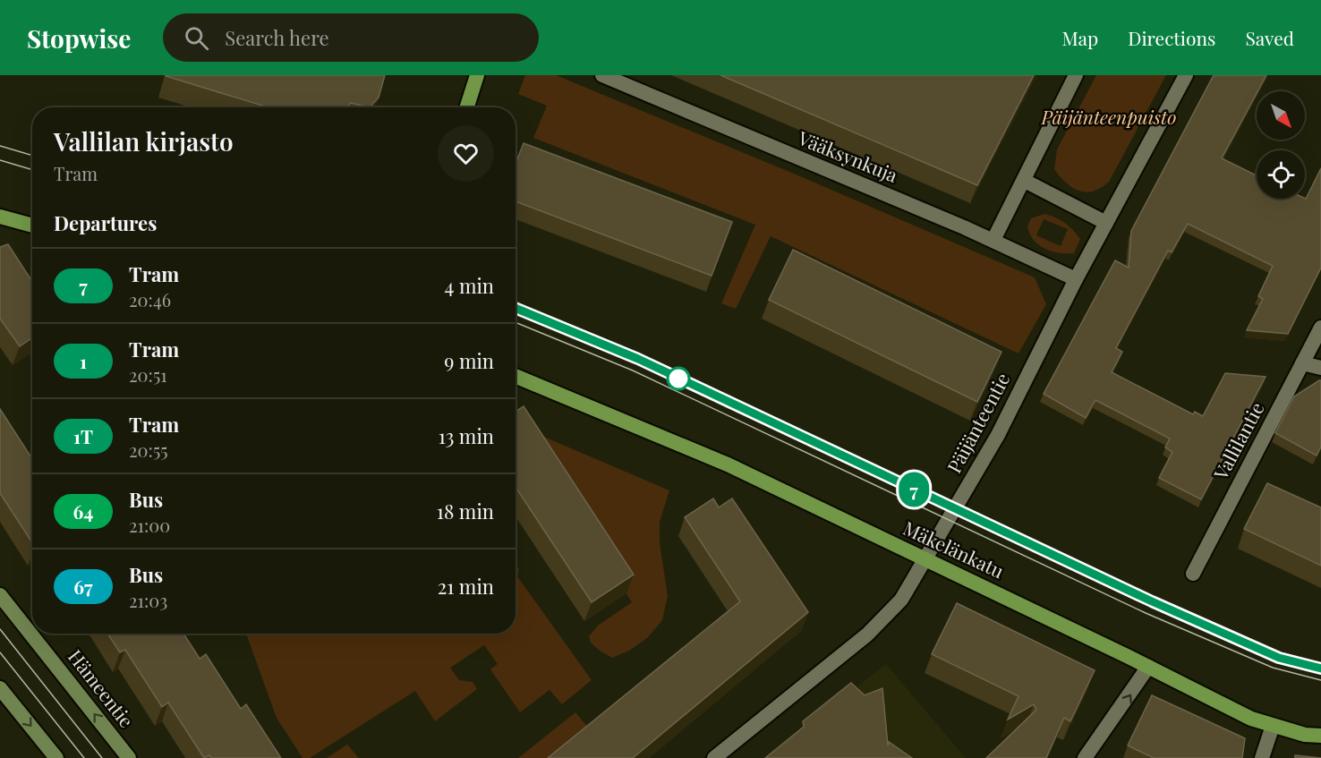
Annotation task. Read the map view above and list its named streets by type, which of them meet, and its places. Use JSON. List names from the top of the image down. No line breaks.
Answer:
{"streets":{"main road":["Mäkelänkatu","Hämeentie"],"street":["Vääksynkuja","Päijänteentie","Vallilantie"]},"crossings":[["Vääksynkuja","Päijänteentie"],["Päijänteentie","Mäkelänkatu"]],"parks":["Päijänteenpuisto"],"lines":["tram line 7"],"north":"bottom right","page":{"header":"Stopwise","search":"Search here","nav":["Map","Directions","Saved"],"on_map":"7","heading":[["Vallilan kirjasto","Tram"],"Departures"],"list":[{"mark":"7","name":"Tram","note":"20:46","value":"4 min"},{"mark":"1","name":"Tram","note":"20:51","value":"9 min"},{"mark":"1T","name":"Tram","note":"20:55","value":"13 min"},{"mark":"64","name":"Bus","note":"21:00","value":"18 min"},{"mark":"67","name":"Bus","note":"21:03","value":"21 min"}]}}
